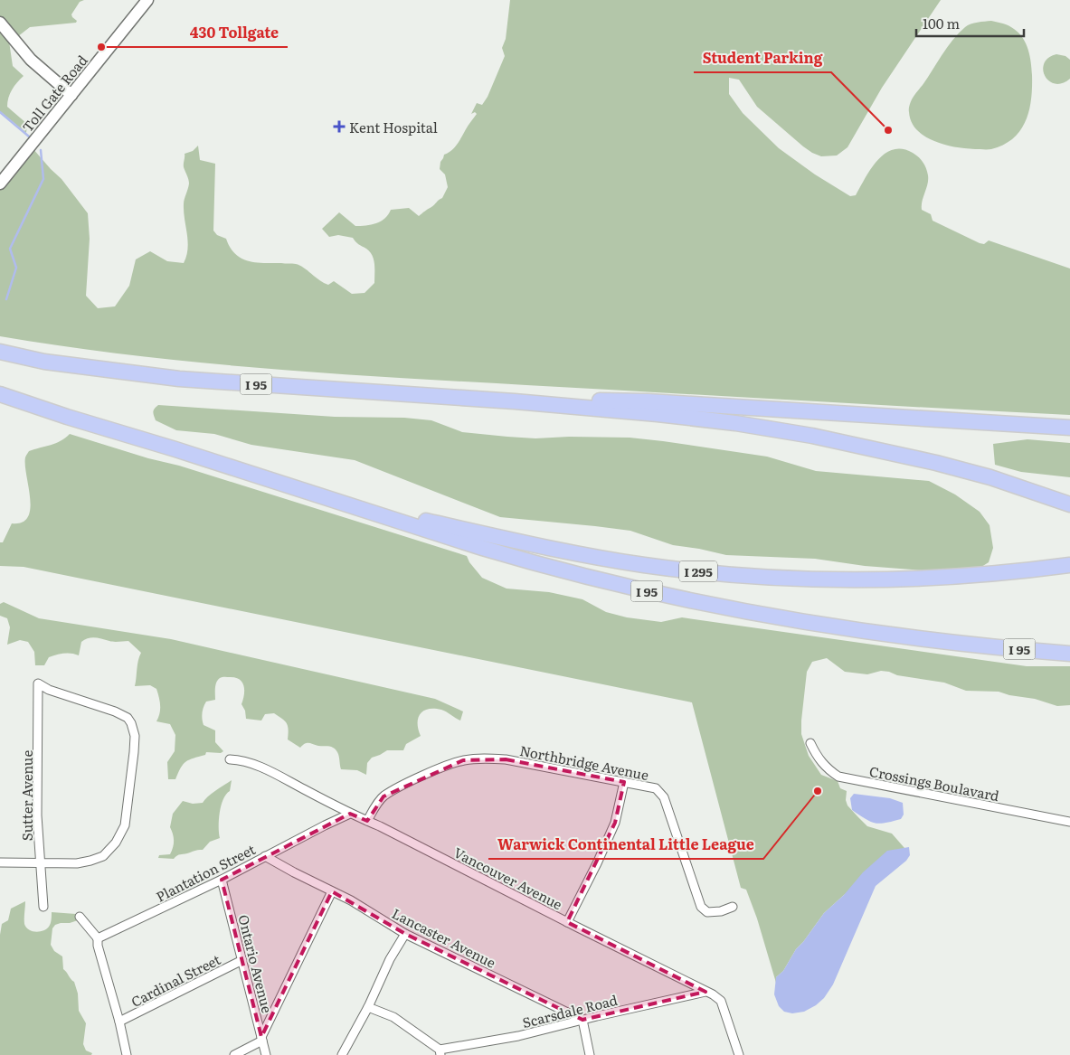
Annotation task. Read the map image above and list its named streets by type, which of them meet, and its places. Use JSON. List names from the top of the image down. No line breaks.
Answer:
{"streets":{"highway":["I 95","I 295"],"main road":["Toll Gate Road"],"street":["Northbridge Avenue","Crossings Boulavard","Sutter Avenue","Plantation Street","Vancouver Avenue","Lancaster Avenue","Ontario Avenue","Cardinal Street","Scarsdale Road"]},"crossings":[["I 95","I 295"],["Northbridge Avenue","Vancouver Avenue"],["Plantation Street","Vancouver Avenue"],["Plantation Street","Lancaster Avenue"],["Plantation Street","Ontario Avenue"],["Vancouver Avenue","Scarsdale Road"],["Lancaster Avenue","Scarsdale Road"],["Ontario Avenue","Cardinal Street"]],"places":{"other":["430 Tollgate","Student Parking","Warwick Continental Little League"],"health":["Kent Hospital"]},"scale_bar":"100 m"}
